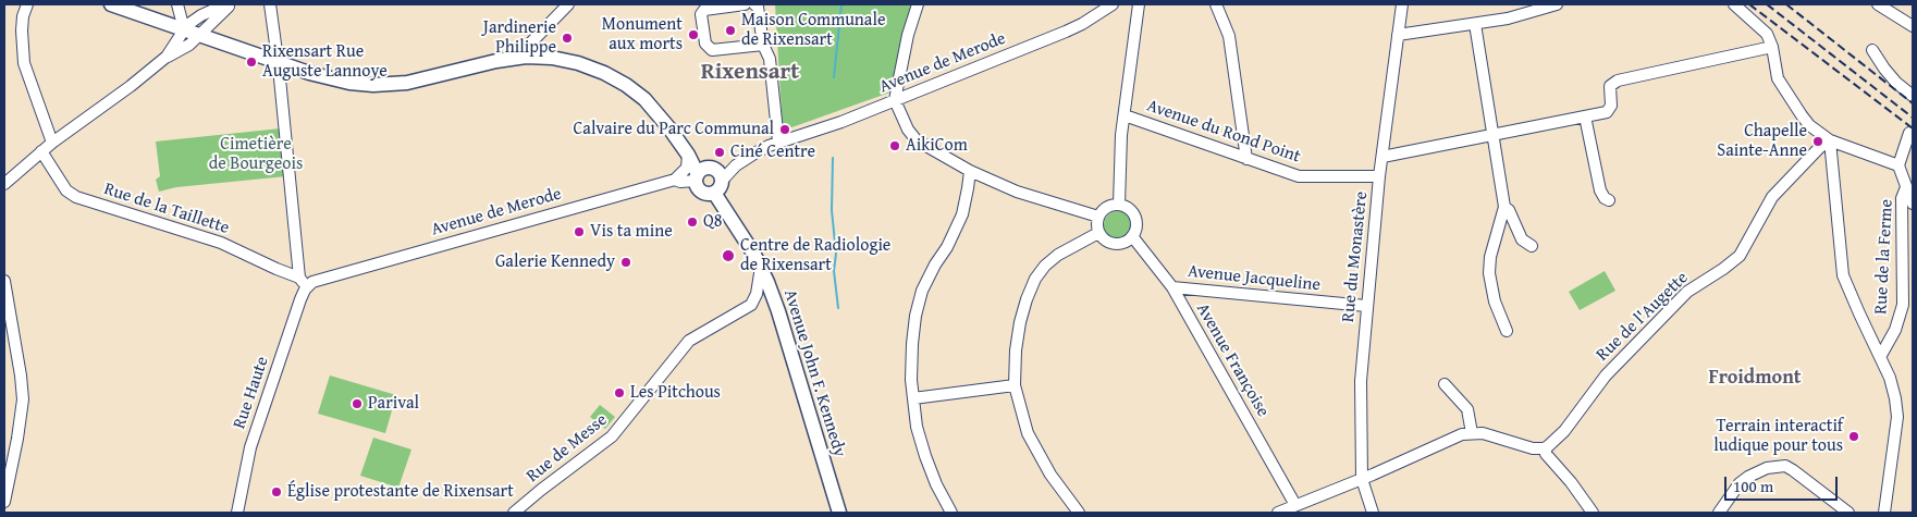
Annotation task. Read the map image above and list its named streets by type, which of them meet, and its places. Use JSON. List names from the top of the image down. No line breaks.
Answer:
{"streets":{"main road":["Avenue John F. Kennedy"],"street":["Avenue de Merode","Avenue du Rond Point","Rue de la Taillette","Rue du Monastère","Rue de la Ferme","Avenue Jacqueline","Rue de l'Augette","Avenue Françoise","Rue Haute","Rue de Messe"]},"crossings":[["Avenue de Merode","Avenue John F. Kennedy"],["Avenue de Merode","Rue Haute"],["Avenue du Rond Point","Rue du Monastère"],["Rue du Monastère","Avenue Jacqueline"],["Avenue Jacqueline","Avenue Françoise"],["Avenue John F. Kennedy","Rue de Messe"]],"districts":["Rixensart","Froidmont"],"parks":["Cimetière de Bourgeois"],"places":["Maison Communale de Rixensart","Monument aux morts","Jardinerie Philippe","Rixensart Rue Auguste Lannoye","Calvaire du Parc Communal","Chapelle Sainte-Anne","AikiCom","Ciné Centre","Q8","Vis ta mine","Centre de Radiologie de Rixensart","Galerie Kennedy","Les Pitchous","Parival","Terrain interactif ludique pour tous","Église protestante de Rixensart"],"scale_bar":"100 m"}
